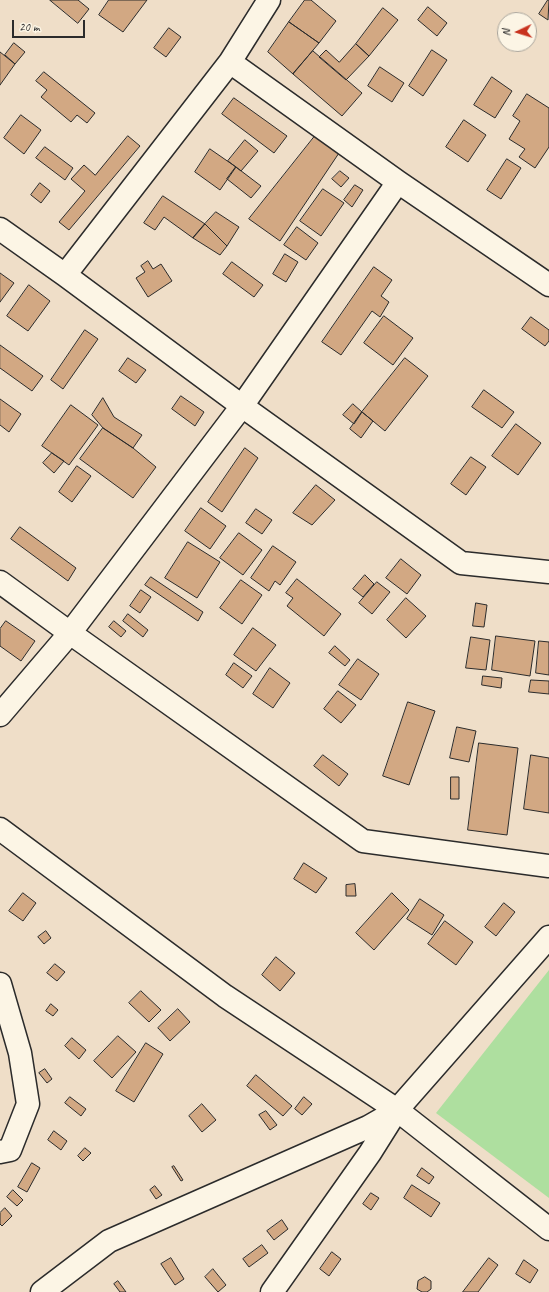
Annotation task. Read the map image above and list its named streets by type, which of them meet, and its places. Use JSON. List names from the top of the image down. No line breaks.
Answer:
{"scale_bar":"20 m","north":"left"}
